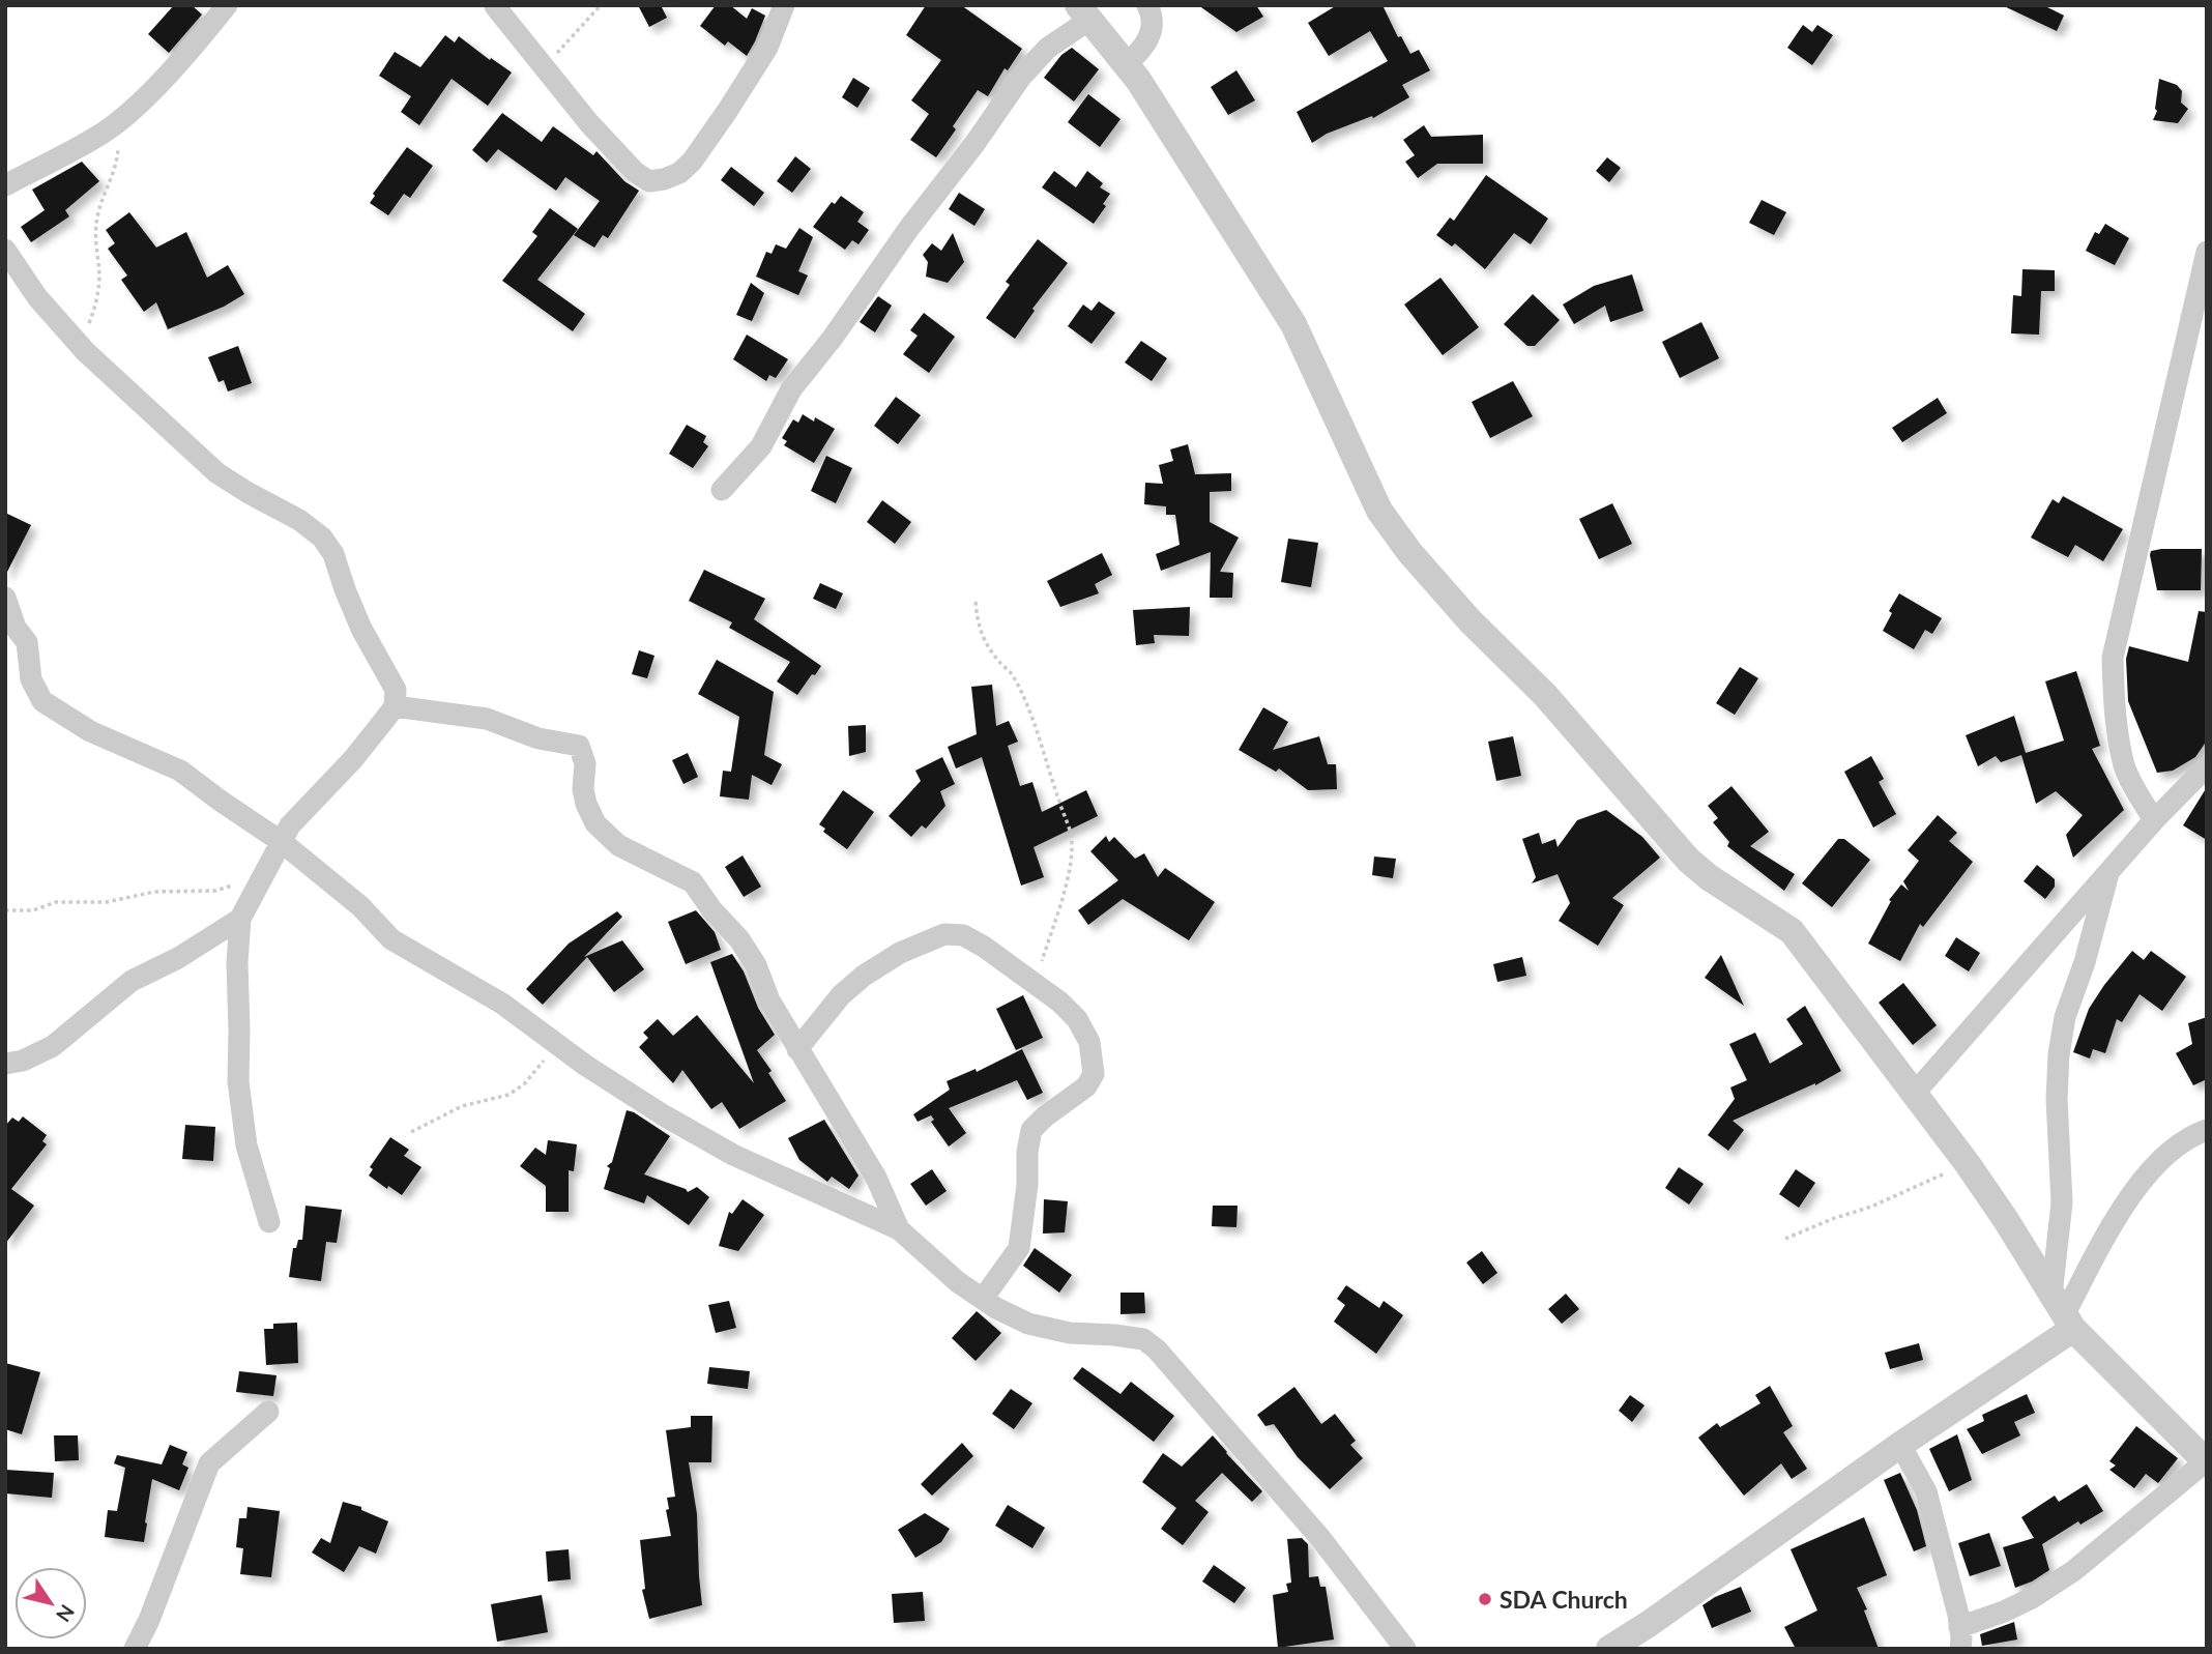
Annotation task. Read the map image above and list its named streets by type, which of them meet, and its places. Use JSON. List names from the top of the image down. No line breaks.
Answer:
{"places":["SDA Church"],"north":"bottom right"}
